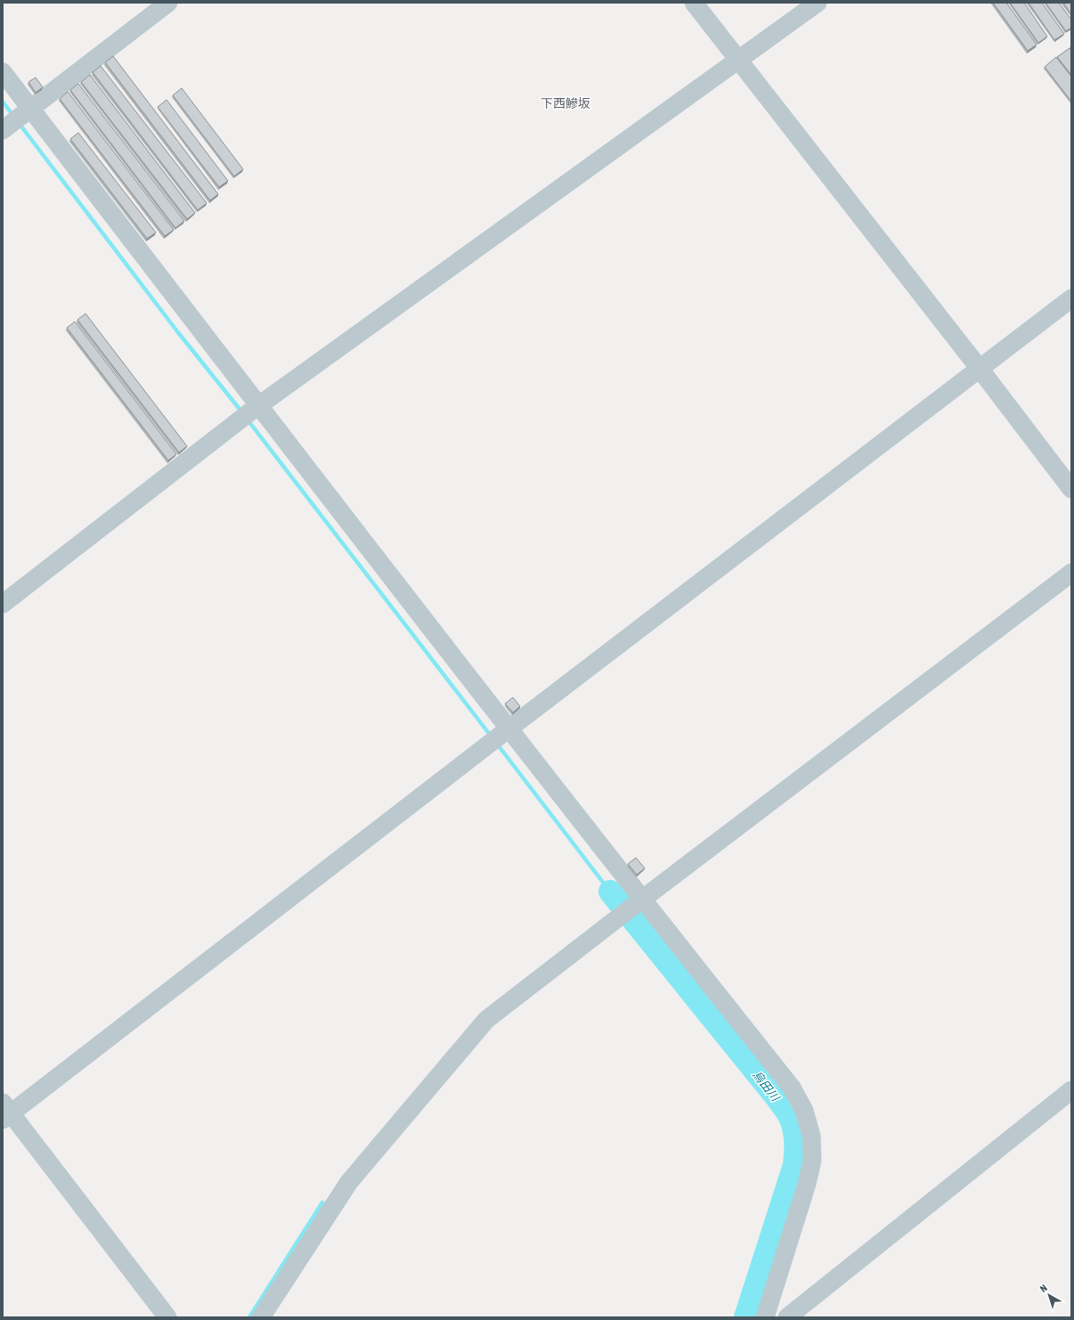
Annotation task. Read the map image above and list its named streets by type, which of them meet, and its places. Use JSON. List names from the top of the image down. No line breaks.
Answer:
{"districts":["下西鰺坂"],"water":["烏田川"],"north":"top left"}
